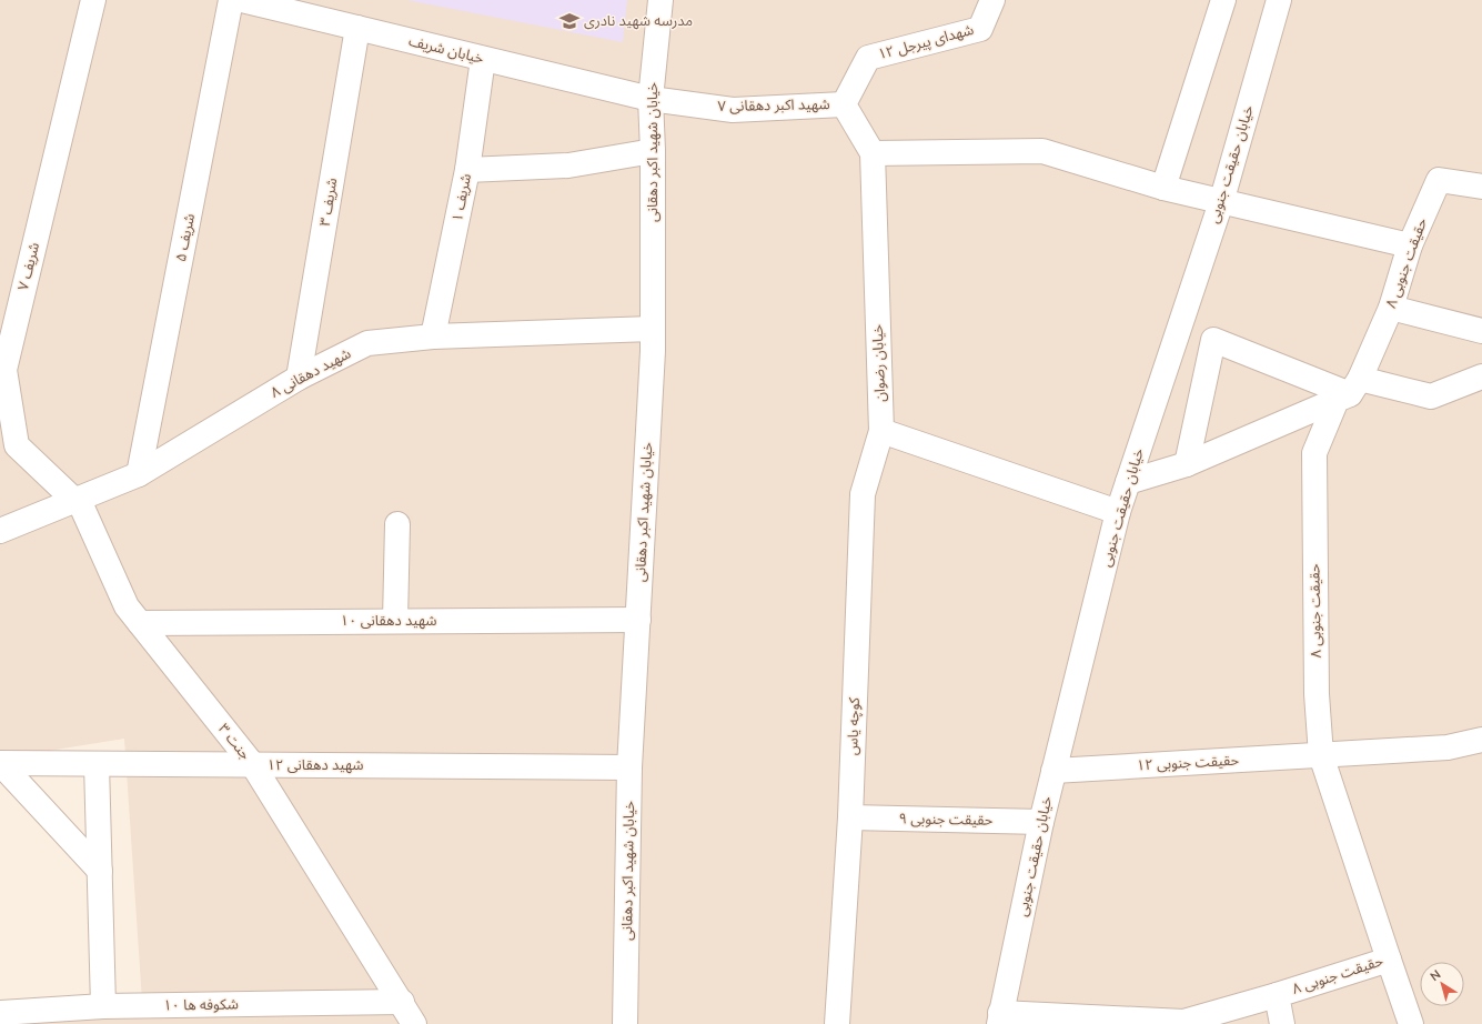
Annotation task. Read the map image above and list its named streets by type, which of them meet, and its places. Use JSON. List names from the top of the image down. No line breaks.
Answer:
{"streets":{"street":["شهدای پیرجل ۱۲","خیابان شریف","شهید اکبر دهقانی ۷","خیابان شهید اکبر دهقانی","خیابان حقیقت جنوبی","شریف ۱","شریف ۳","شریف ۵","حقیقت جنوبی ۸","شریف ۷","خیابان رضوان","شهید دهقانی ۸","شهید دهقانی ۱۰","کوچه یاس","جنت ۳","حقیقت جنوبی ۱۲","شهید دهقانی ۱۲","حقیقت جنوبی ۹","شکوفه ها ۱۰"]},"crossings":[["شهدای پیرجل ۱۲","شهید اکبر دهقانی ۷"],["شهدای پیرجل ۱۲","خیابان رضوان"],["خیابان شریف","شهید اکبر دهقانی ۷"],["خیابان شریف","خیابان شهید اکبر دهقانی"],["خیابان شریف","شریف ۱"],["خیابان شریف","شریف ۳"],["شهید اکبر دهقانی ۷","خیابان شهید اکبر دهقانی"],["شهید اکبر دهقانی ۷","خیابان رضوان"],["خیابان شهید اکبر دهقانی","شهید دهقانی ۸"],["خیابان شهید اکبر دهقانی","شهید دهقانی ۱۰"],["خیابان شهید اکبر دهقانی","شهید دهقانی ۱۲"],["خیابان حقیقت جنوبی","حقیقت جنوبی ۱۲"],["خیابان حقیقت جنوبی","حقیقت جنوبی ۹"],["شریف ۱","شهید دهقانی ۸"],["شریف ۳","شهید دهقانی ۸"],["شریف ۵","شهید دهقانی ۸"],["حقیقت جنوبی ۸","حقیقت جنوبی ۱۲"],["شریف ۷","شهید دهقانی ۸"],["شریف ۷","جنت ۳"],["خیابان رضوان","کوچه یاس"],["شهید دهقانی ۸","جنت ۳"],["شهید دهقانی ۱۰","جنت ۳"],["کوچه یاس","حقیقت جنوبی ۹"],["جنت ۳","شهید دهقانی ۱۲"],["جنت ۳","شکوفه ها ۱۰"]],"places":{"school or university":["مدرسه شهید نادری"]},"north":"top left"}
